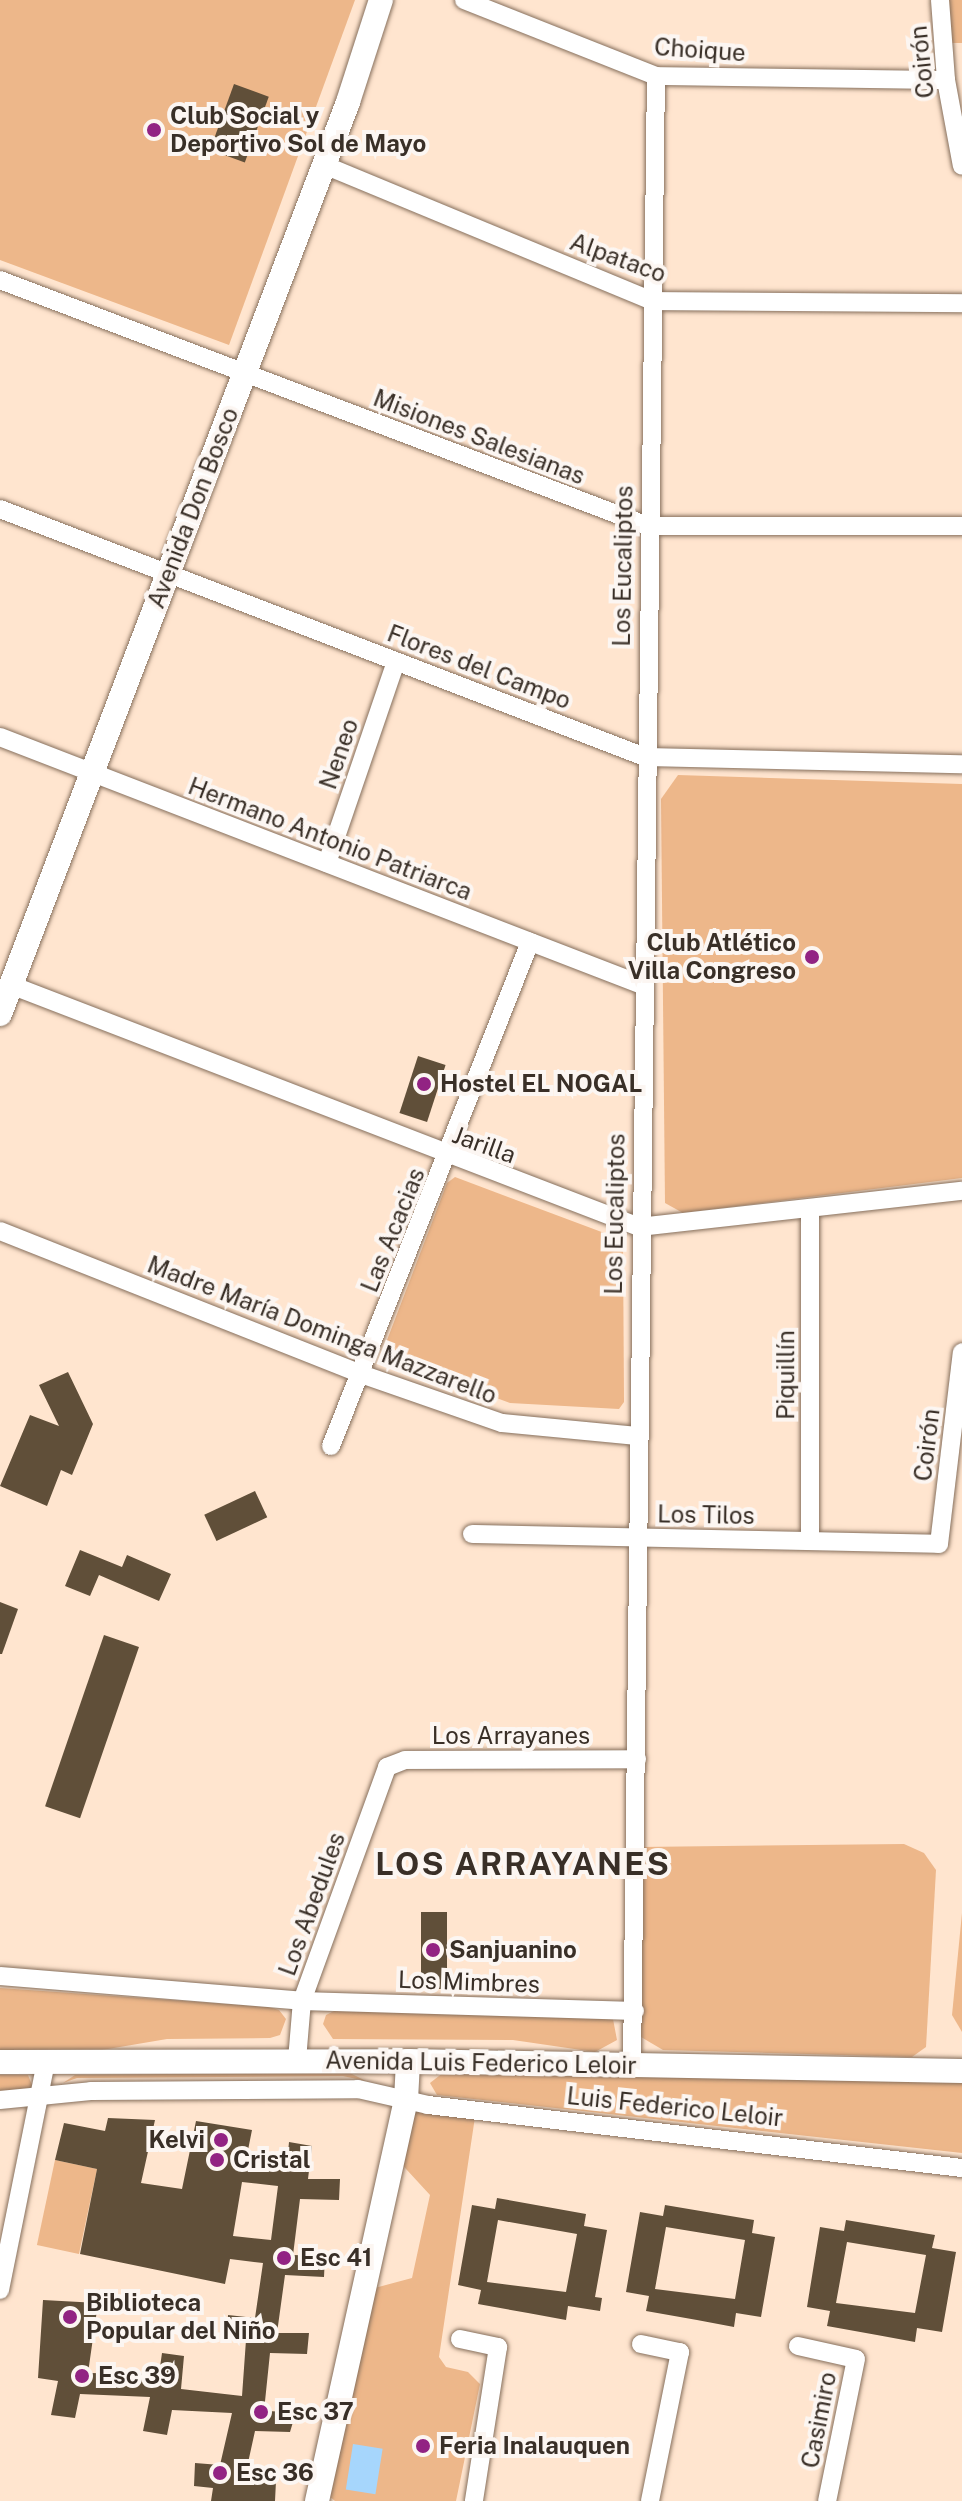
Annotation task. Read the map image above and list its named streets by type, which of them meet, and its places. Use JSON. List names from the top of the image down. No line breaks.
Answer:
{"streets":{"main road":["Avenida Don Bosco","Avenida Luis Federico Leloir"],"street":["Choique","Coirón","Alpataco","Misiones Salesianas","Los Eucaliptos","Flores del Campo","Neneo","Hermano Antonio Patriarca","Jarilla","Las Acacias","Madre María Dominga Mazzarello","Piquillín","Los Tilos","Los Arrayanes","Los Abedules","Los Mimbres","Luis Federico Leloir","Casimiro"]},"crossings":[["Choique","Coirón"],["Choique","Los Eucaliptos"],["Coirón","Los Tilos"],["Alpataco","Avenida Don Bosco"],["Alpataco","Los Eucaliptos"],["Misiones Salesianas","Avenida Don Bosco"],["Misiones Salesianas","Los Eucaliptos"],["Avenida Don Bosco","Flores del Campo"],["Avenida Don Bosco","Hermano Antonio Patriarca"],["Avenida Don Bosco","Jarilla"],["Los Eucaliptos","Flores del Campo"],["Los Eucaliptos","Hermano Antonio Patriarca"],["Los Eucaliptos","Jarilla"],["Los Eucaliptos","Madre María Dominga Mazzarello"],["Los Eucaliptos","Los Tilos"],["Los Eucaliptos","Los Arrayanes"],["Los Eucaliptos","Los Mimbres"],["Los Eucaliptos","Avenida Luis Federico Leloir"],["Flores del Campo","Neneo"],["Neneo","Hermano Antonio Patriarca"],["Hermano Antonio Patriarca","Las Acacias"],["Jarilla","Las Acacias"],["Jarilla","Piquillín"],["Las Acacias","Madre María Dominga Mazzarello"],["Piquillín","Los Tilos"],["Los Arrayanes","Los Abedules"],["Los Abedules","Los Mimbres"],["Los Abedules","Avenida Luis Federico Leloir"]],"districts":["LOS ARRAYANES"],"places":["Club Social y Deportivo Sol de Mayo","Club Atlético Villa Congreso","Hostel EL NOGAL","Sanjuanino","Kelvi","Cristal","Esc 41","Biblioteca Popular del Niño","Esc 39","Esc 37","Feria Inalauquen","Esc 36"]}
